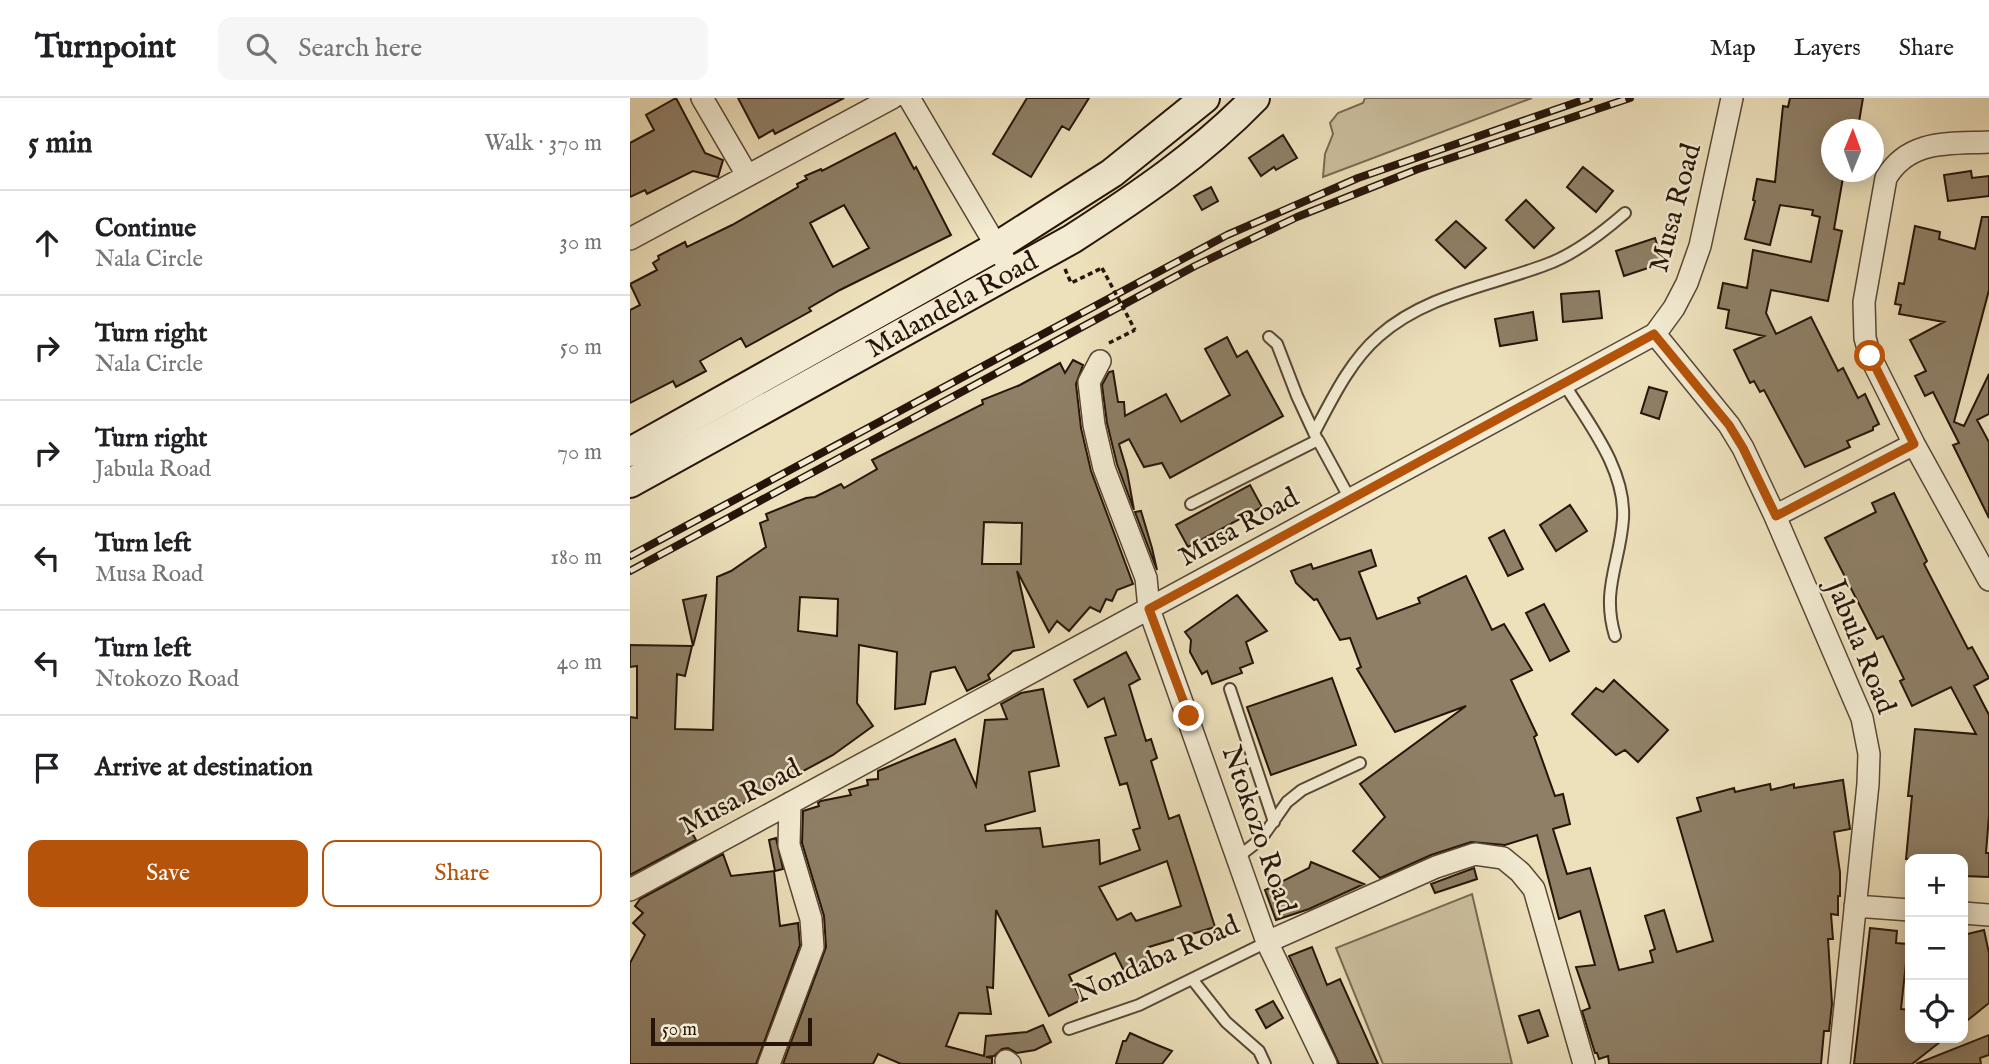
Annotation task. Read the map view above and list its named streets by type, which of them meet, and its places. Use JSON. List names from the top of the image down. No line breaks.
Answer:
{"streets":{"main road":["Malandela Road"],"street":["Musa Road","Jabula Road","Ntokozo Road"],"lane":["Nondaba Road"]},"crossings":[["Musa Road","Jabula Road"],["Musa Road","Ntokozo Road"],["Ntokozo Road","Nondaba Road"]],"scale_bar":"50 m","north":"top","page":{"header":"Turnpoint","search":"Search here","nav":["Map","Layers","Share"],"heading":["5 min","Walk · 370 m"],"list":[["Continue","Nala Circle","30 m"],["Turn right","Nala Circle","50 m"],["Turn right","Jabula Road","70 m"],["Turn left","Musa Road","180 m"],["Turn left","Ntokozo Road","40 m"],"Arrive at destination"],"buttons":["Save","Share"],"map_buttons":["+","−"],"scale":"50 m"}}
